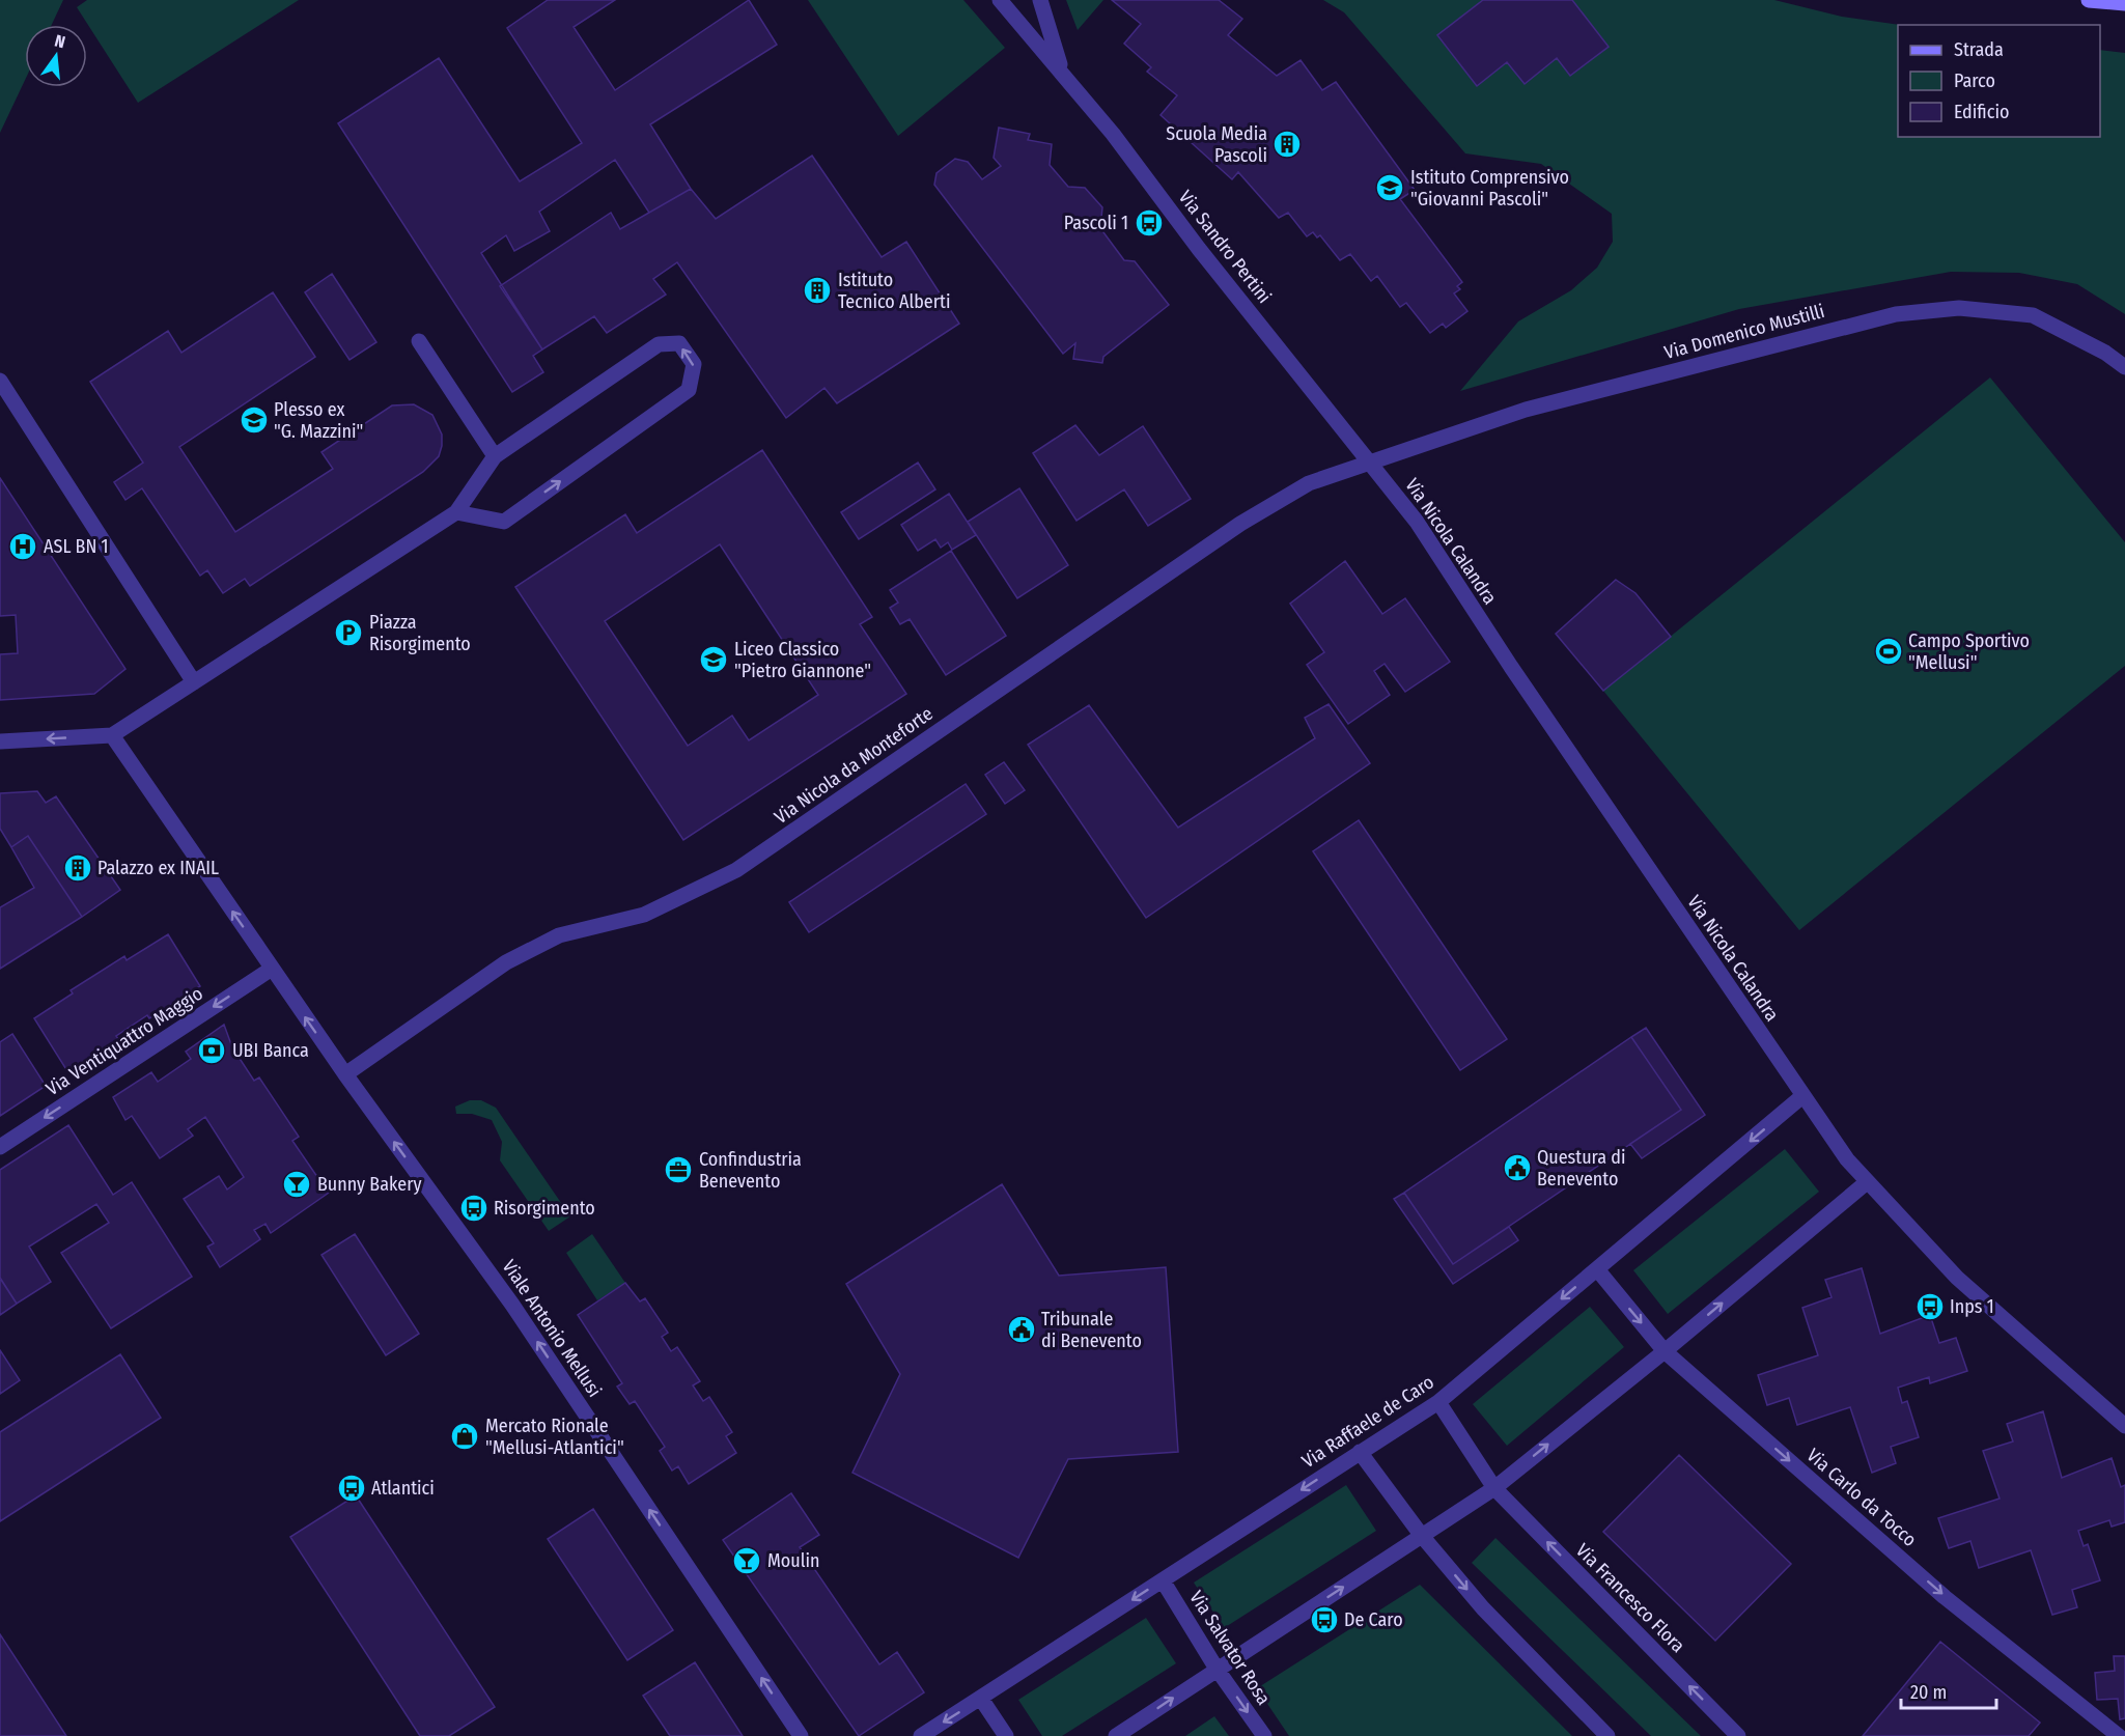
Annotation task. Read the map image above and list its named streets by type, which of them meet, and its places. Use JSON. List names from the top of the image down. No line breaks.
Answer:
{"streets":{"street":["Via Sandro Pertini","Via Domenico Mustilli","Via Nicola Calandra","Via Nicola da Monteforte","Via Ventiquattro Maggio","Viale Antonio Mellusi","Via Raffaele de Caro","Via Carlo da Tocco","Via Francesco Flora","Via Salvator Rosa"]},"crossings":[["Via Sandro Pertini","Via Domenico Mustilli"],["Via Sandro Pertini","Via Nicola Calandra"],["Via Sandro Pertini","Via Nicola da Monteforte"],["Via Domenico Mustilli","Via Nicola Calandra"],["Via Domenico Mustilli","Via Nicola da Monteforte"],["Via Nicola Calandra","Via Nicola da Monteforte"],["Via Nicola Calandra","Via Raffaele de Caro"],["Via Nicola da Monteforte","Viale Antonio Mellusi"],["Via Raffaele de Caro","Via Carlo da Tocco"],["Via Raffaele de Caro","Via Francesco Flora"],["Via Raffaele de Caro","Via Salvator Rosa"]],"one_way":["Via Ventiquattro Maggio","Viale Antonio Mellusi","Via Carlo da Tocco","Via Salvator Rosa"],"places":{"building":["Scuola Media Pascoli","Istituto Tecnico Alberti","Palazzo ex INAIL"],"school or university":["Istituto Comprensivo \"Giovanni Pascoli\"","Plesso ex \"G. Mazzini\"","Liceo Classico \"Pietro Giannone\""],"bus stop":["Pascoli 1","Risorgimento","Inps 1","Atlantici","De Caro"],"hospital":["ASL BN 1"],"parking":["Piazza Risorgimento"],"sports":["Campo Sportivo \"Mellusi\""],"bank":["UBI Banca"],"public building":["Questura di Benevento","Tribunale di Benevento"],"office":["Confindustria Benevento"],"bar":["Bunny Bakery","Moulin"],"shop":["Mercato Rionale \"Mellusi-Atlantici\""]},"legend":["Strada","Parco","Edificio"],"scale_bar":"20 m","north":"top"}
